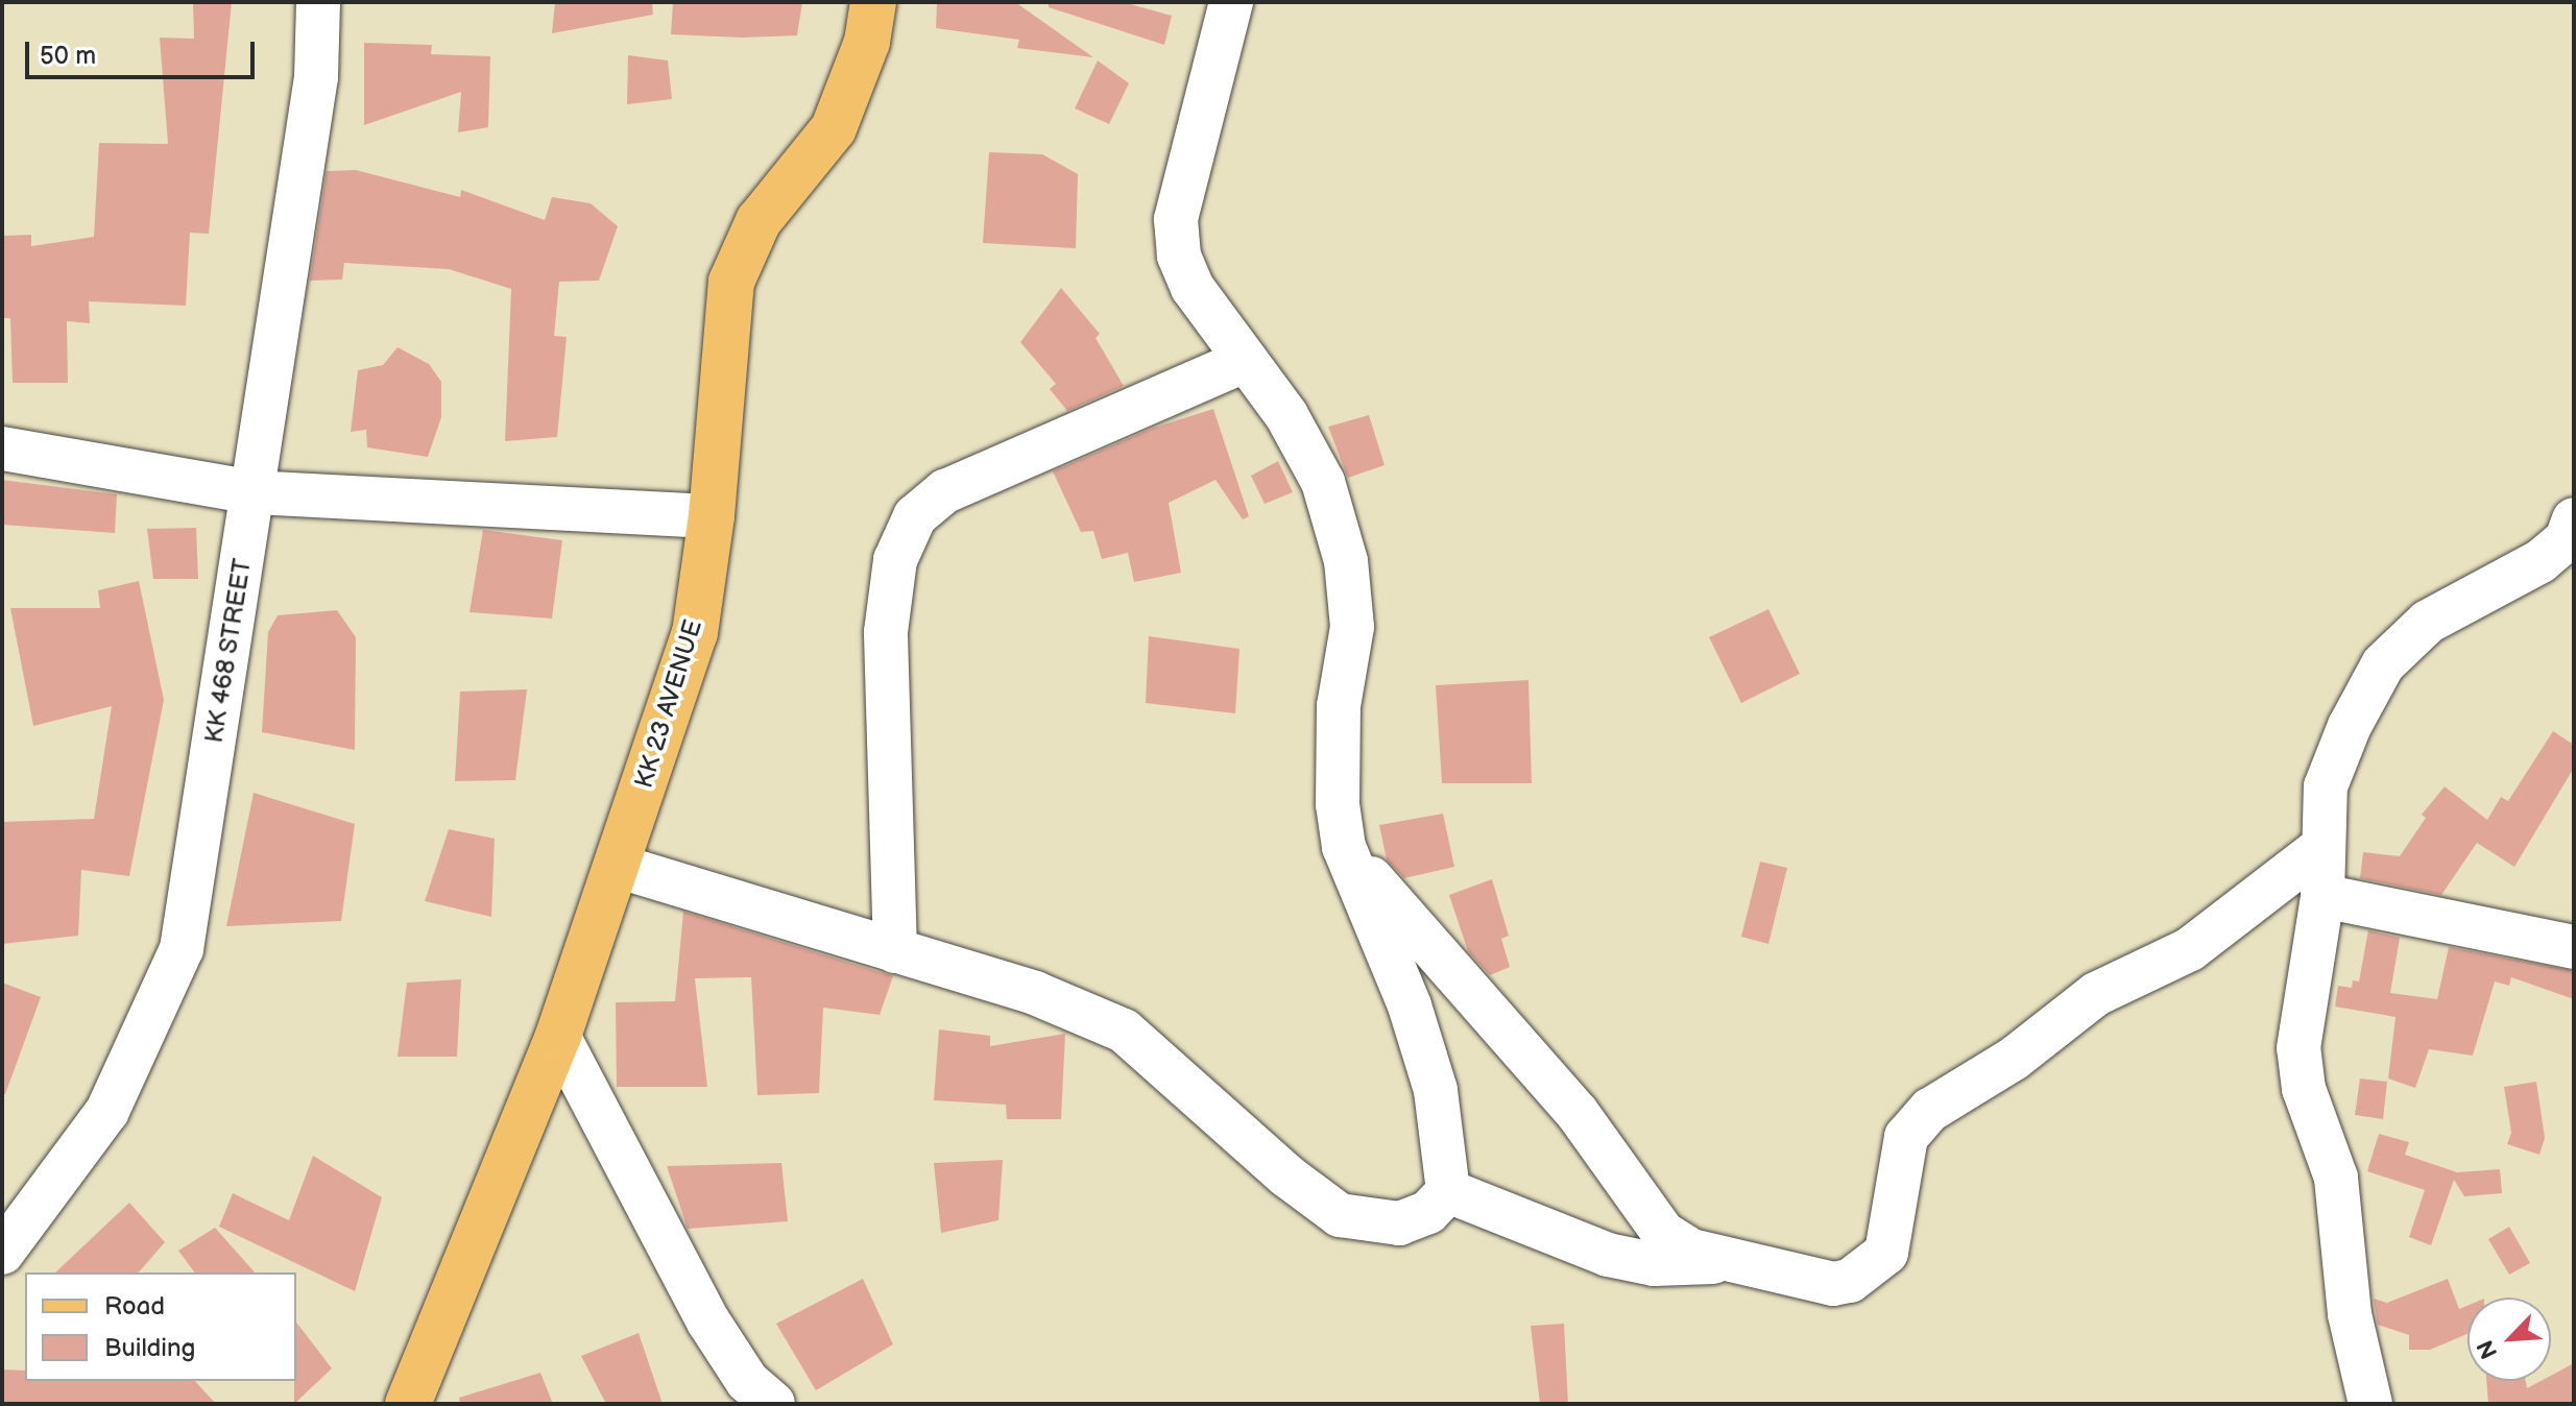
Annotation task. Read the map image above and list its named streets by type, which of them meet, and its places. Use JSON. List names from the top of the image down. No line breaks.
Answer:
{"streets":{"main road":["KK 23 AVENUE"],"street":["KK 468 STREET"]},"legend":["Road","Building"],"scale_bar":"50 m","north":"bottom left"}
